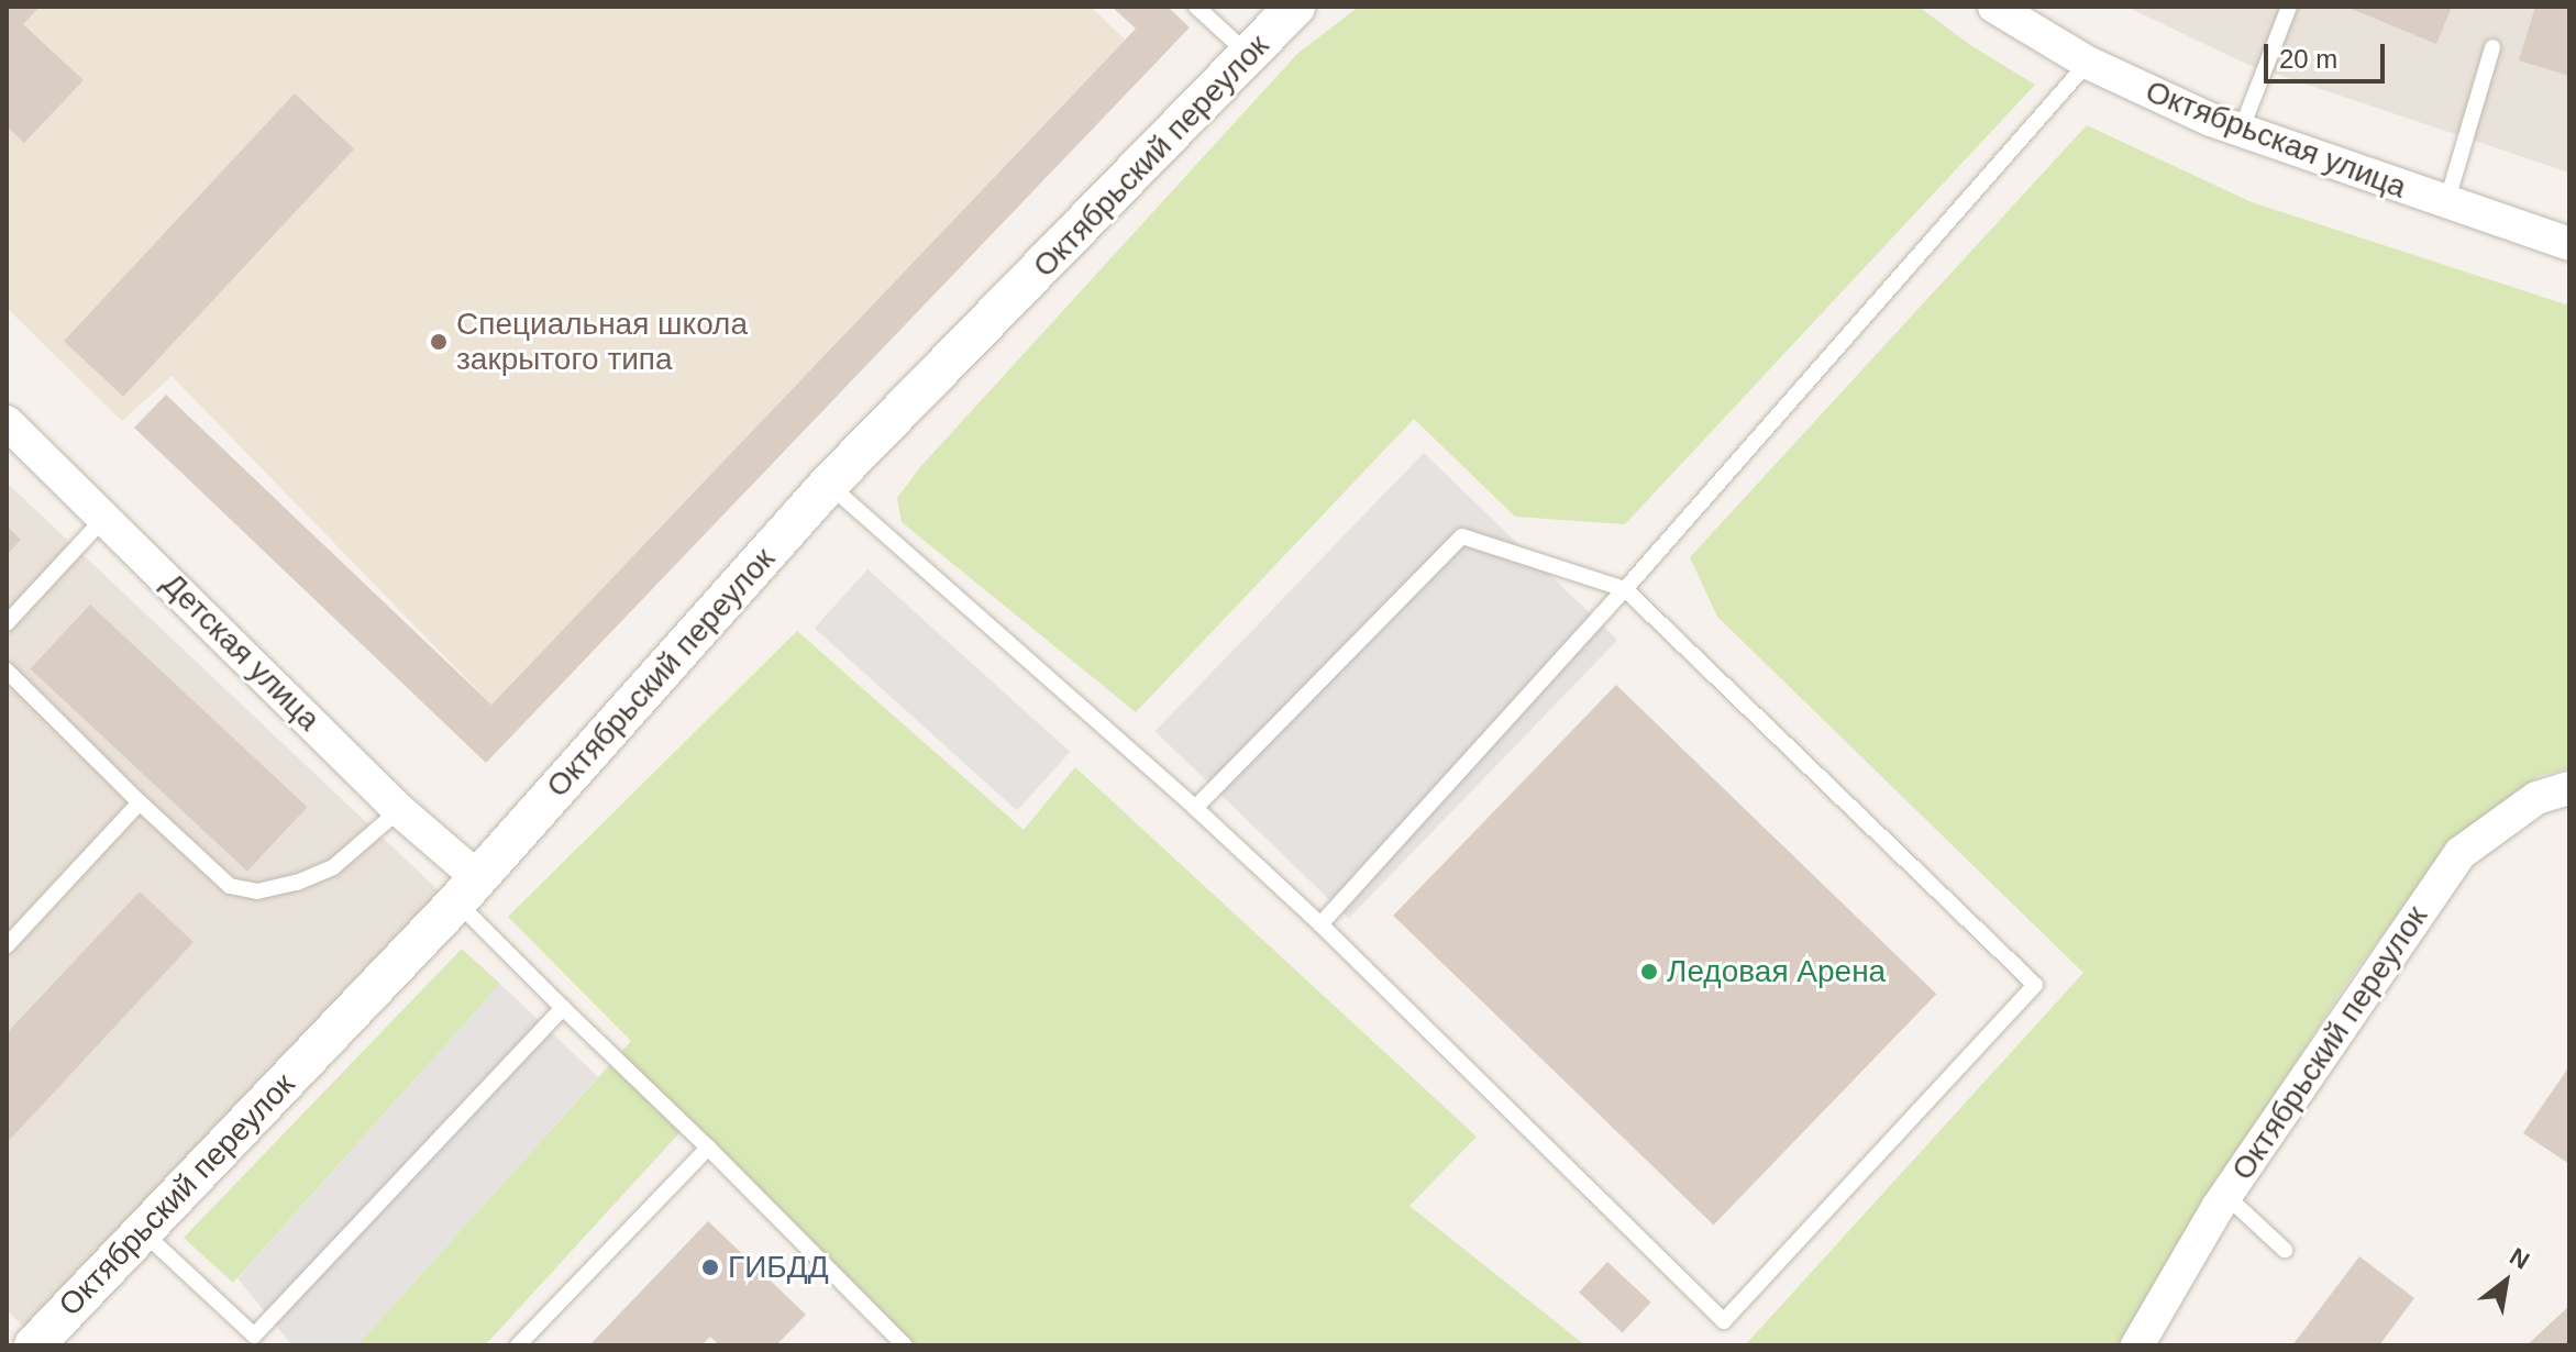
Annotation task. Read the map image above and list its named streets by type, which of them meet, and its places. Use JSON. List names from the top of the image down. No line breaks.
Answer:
{"streets":{"street":["Октябрьская улица","Октябрьский переулок","Детская улица"]},"crossings":[["Октябрьский переулок","Детская улица"]],"places":["Специальная школа закрытого типа","Ледовая Арена","ГИБДД"],"scale_bar":"20 m","north":"top right"}
